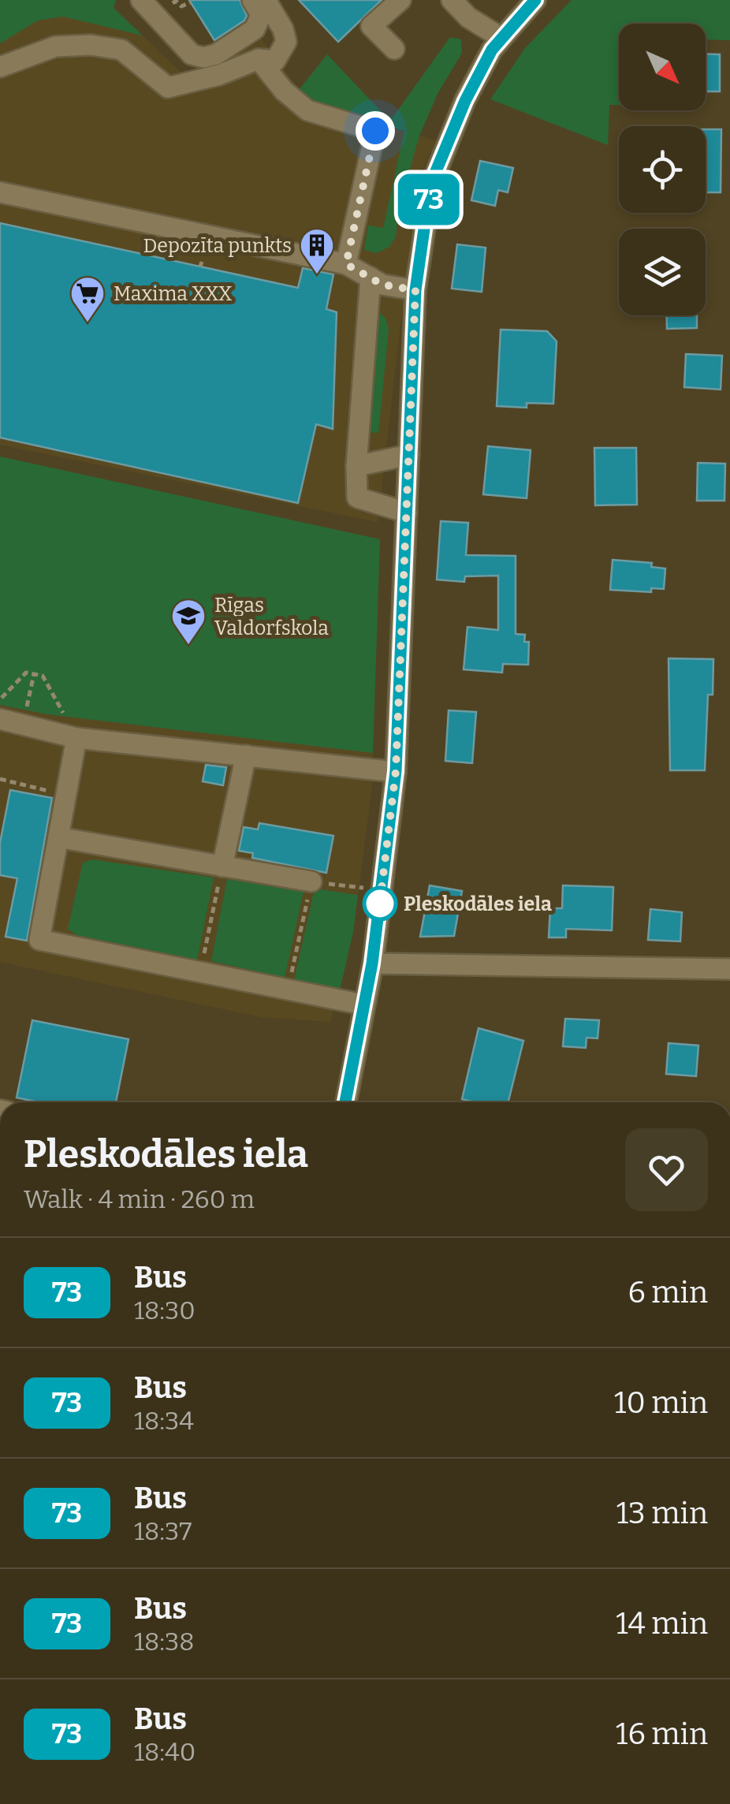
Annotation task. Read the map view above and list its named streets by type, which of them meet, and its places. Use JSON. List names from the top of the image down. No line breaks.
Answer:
{"places":{"building":["Depozīta punkts"],"supermarket":["Maxima XXX"],"school or university":["Rīgas Valdorfskola"],"other":["Pleskodāles iela"]},"lines":["bus line 73"],"north":"bottom right","page":{"on_map":"73","heading":["Pleskodāles iela","Walk · 4 min · 260 m"],"list":[{"mark":"73","name":"Bus","note":"18:30","value":"6 min"},{"mark":"73","name":"Bus","note":"18:34","value":"10 min"},{"mark":"73","name":"Bus","note":"18:37","value":"13 min"},{"mark":"73","name":"Bus","note":"18:38","value":"14 min"},{"mark":"73","name":"Bus","note":"18:40","value":"16 min"}]}}
